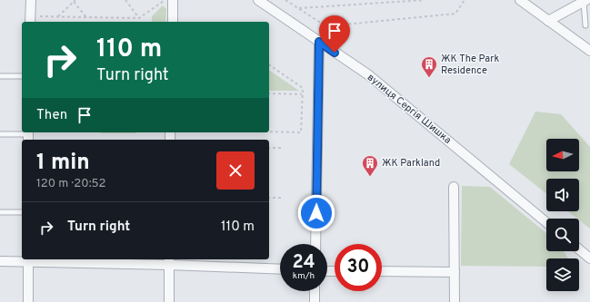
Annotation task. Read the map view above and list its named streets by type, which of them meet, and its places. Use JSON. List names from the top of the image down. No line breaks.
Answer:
{"streets":{"street":["вулиця Сергія Шишка"]},"places":{"building":["ЖК The Park Residence","ЖК Parkland"]},"north":"left","page":{"turn":["110 m","Turn right"],"then":"Then","heading":["1 min","120 m · 20:52"],"list":[{"name":"Turn right","value":"110 m"}],"speed":"24 km/h","limit":"30"}}
